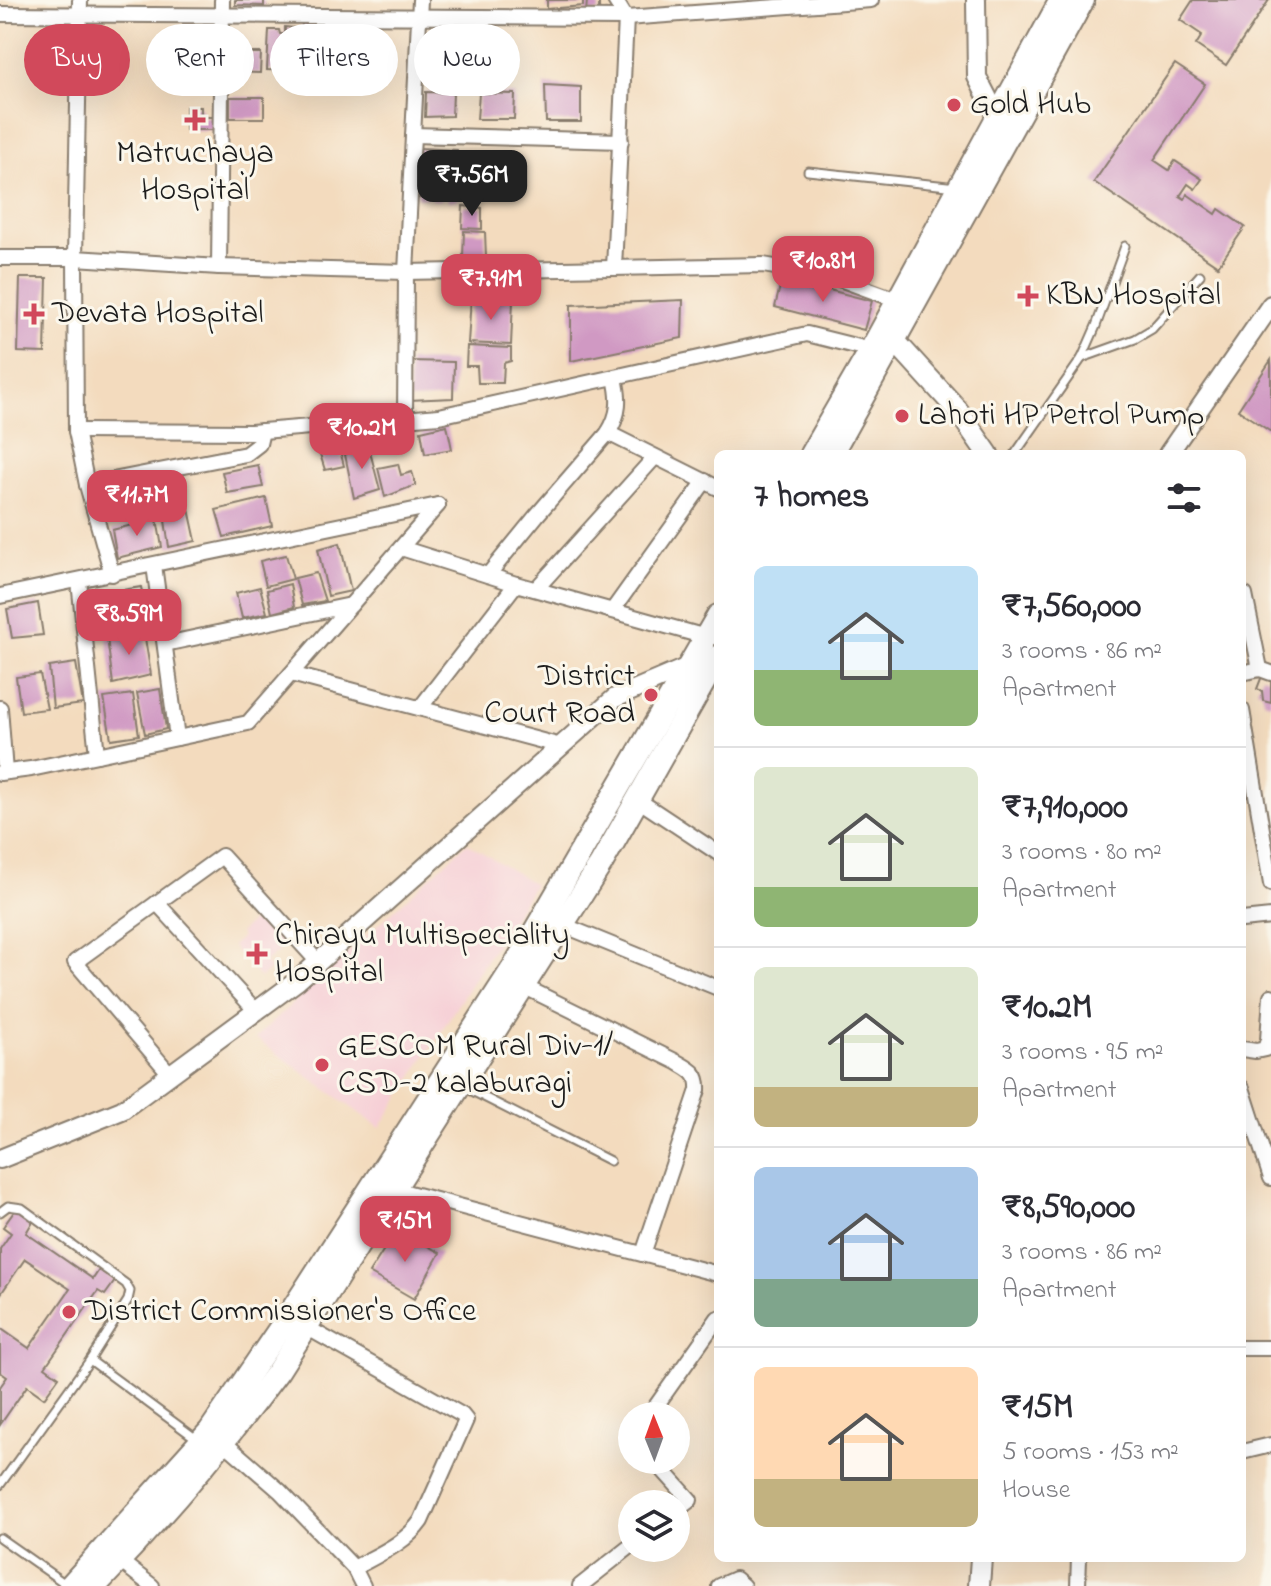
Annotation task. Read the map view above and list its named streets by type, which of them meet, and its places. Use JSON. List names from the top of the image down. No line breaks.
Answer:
{"places":{"other":["Gold Hub","Lahoti HP Petrol Pump","District Court Road","GESCOM Rural Div-1/ CSD-2 kalaburagi","District Commissioner's Office"],"health":["Matruchaya Hospital","KBN Hospital","Devata Hospital","Chirayu Multispeciality Hospital"]},"north":"top","page":{"chip":["Buy","Rent","Filters","New"],"price":["₹7.56M","₹10.8M","₹7.91M","₹10.2M","₹11.7M","₹8.59M","₹15M"],"heading":"7 homes","list":[{"name":"₹7,560,000","note":"3 rooms · 86 m² · Apartment"},{"name":"₹7,910,000","note":"3 rooms · 80 m² · Apartment"},{"name":"₹10.2M","note":"3 rooms · 95 m² · Apartment"},{"name":"₹8,590,000","note":"3 rooms · 86 m² · Apartment"},{"name":"₹15M","note":"5 rooms · 153 m² · House"}]}}
